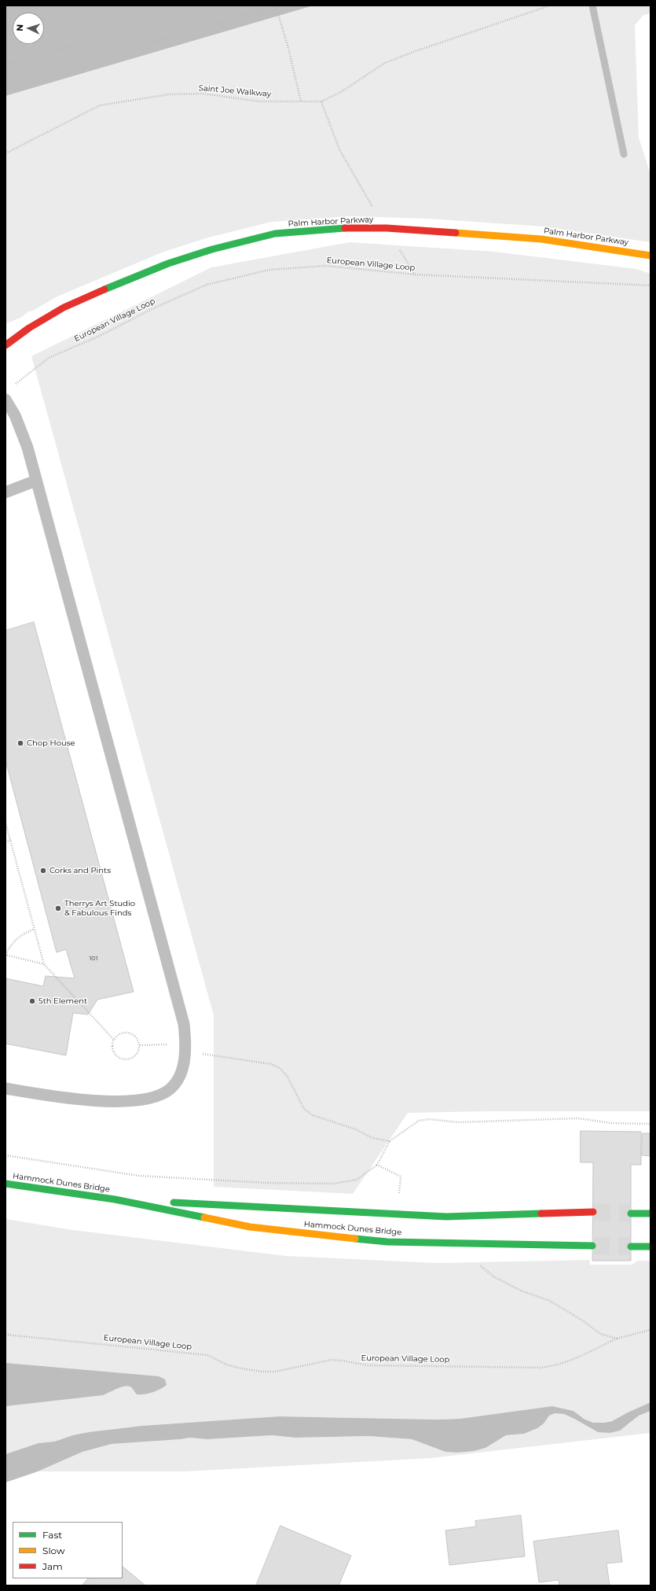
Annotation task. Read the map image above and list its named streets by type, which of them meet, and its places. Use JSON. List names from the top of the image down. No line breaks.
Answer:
{"streets":{"main road":["Palm Harbor Parkway","Hammock Dunes Bridge"],"path":["Saint Joe Walkway","European Village Loop"]},"places":["Chop House","Corks and Pints","Therrys Art Studio & Fabulous Finds","5th Element"],"house_numbers":["101"],"legend":["Fast","Slow","Jam"],"north":"left"}
